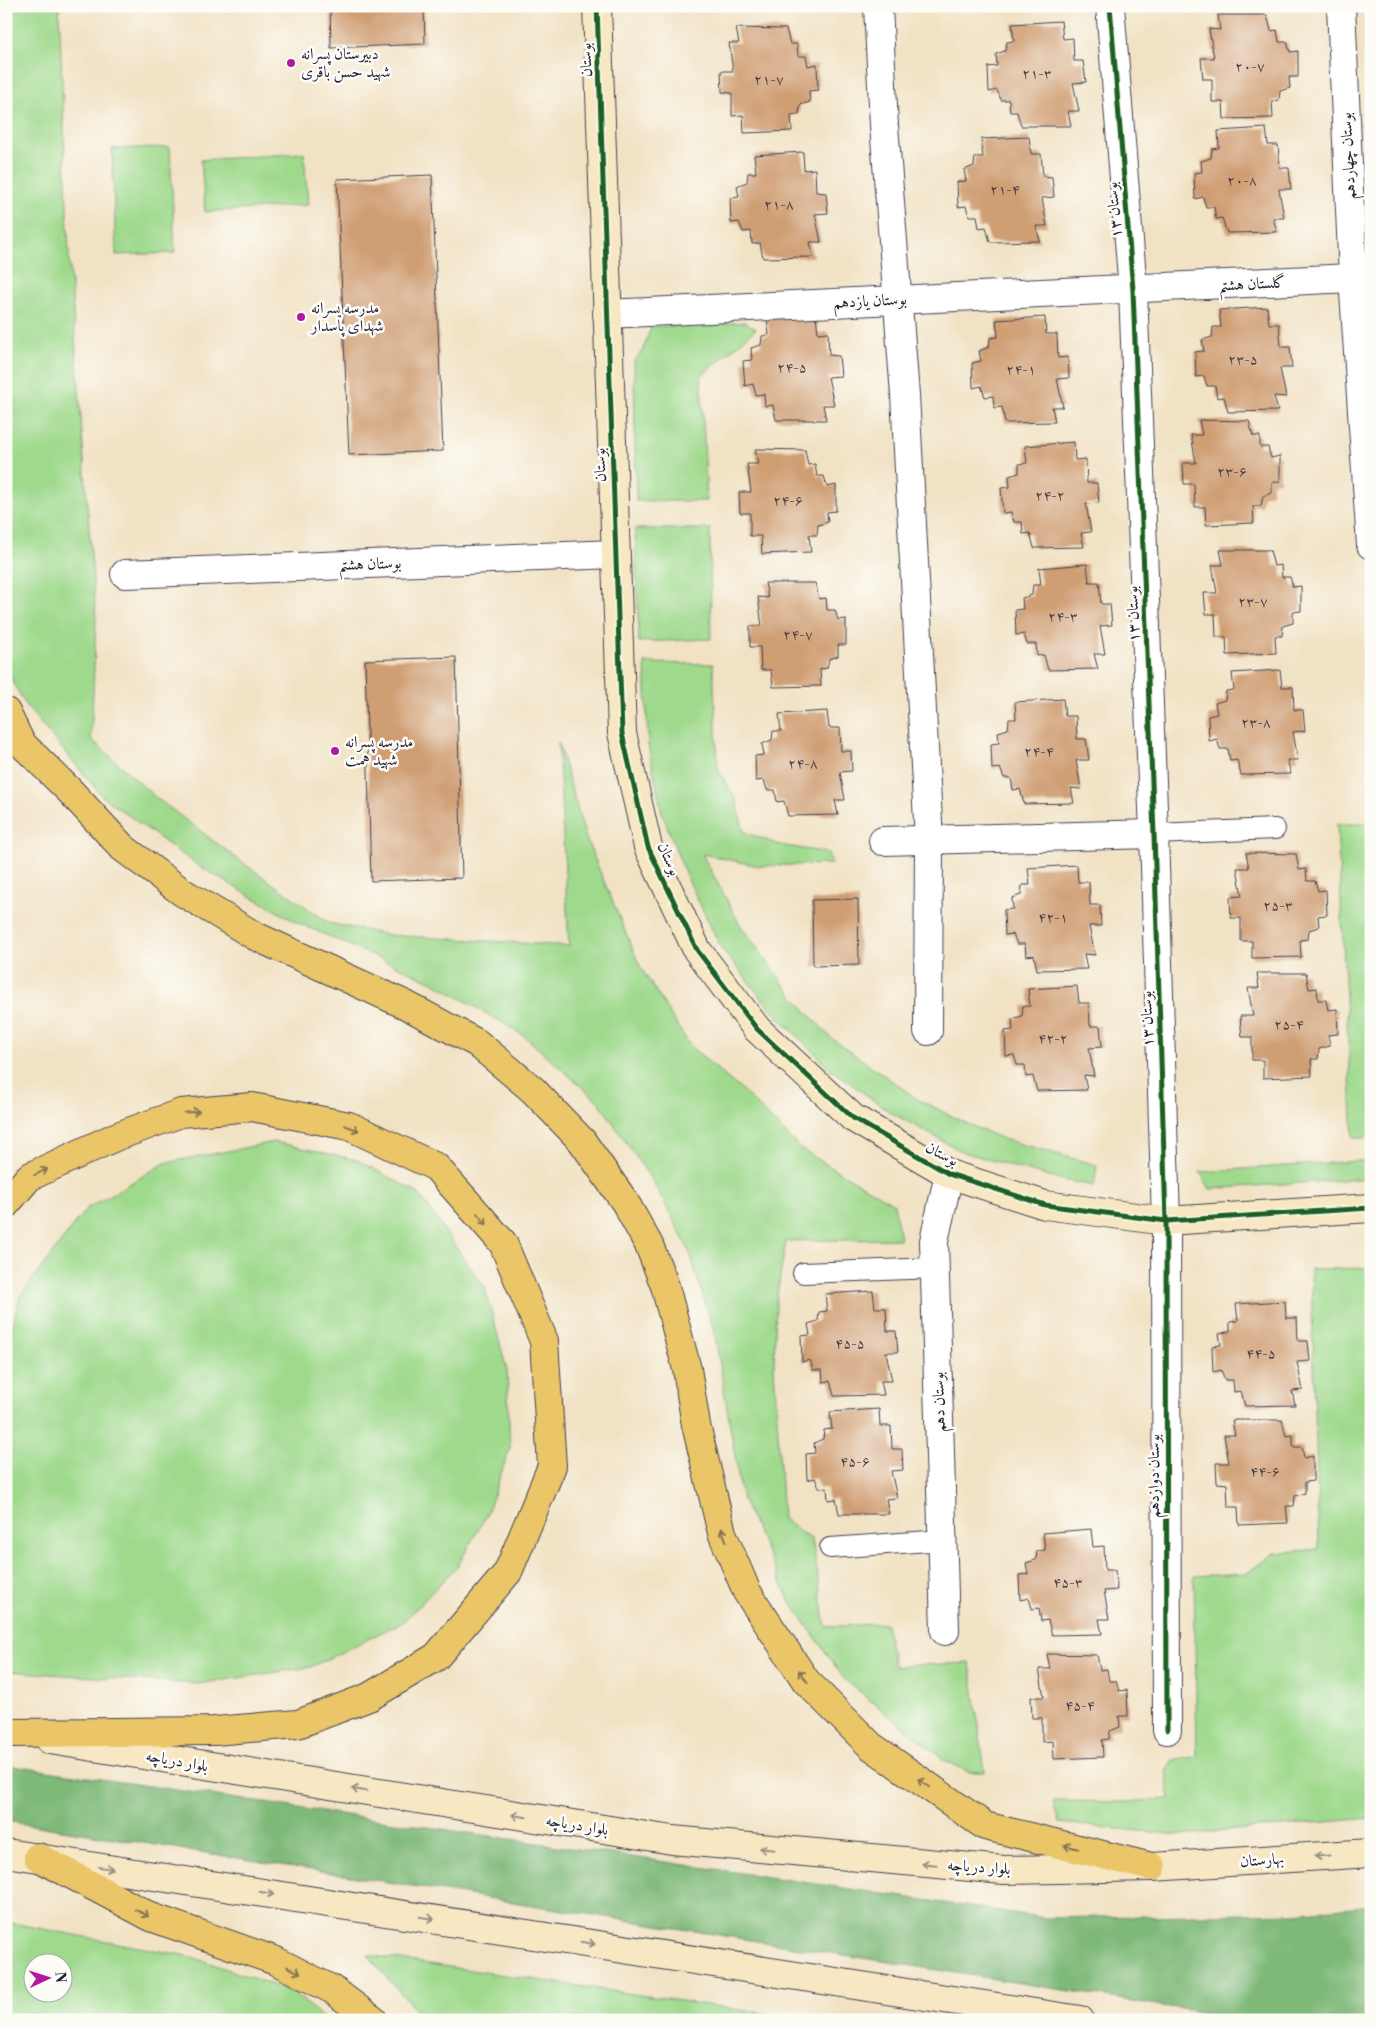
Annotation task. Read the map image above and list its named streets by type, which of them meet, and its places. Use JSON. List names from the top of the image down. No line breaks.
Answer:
{"streets":{"main road":["بوستان","بلوار دریاچه","بهارستان"],"street":["بوستان چهاردهم","بوستان ۱۳","گلستان هشتم","بوستان یازدهم","بوستان هشتم","بوستان دهم","بوستان دوازدهم"]},"crossings":[["بوستان","بوستان ۱۳"],["بوستان","بوستان یازدهم"],["بوستان","بوستان هشتم"],["بوستان","بوستان دهم"],["بوستان","بوستان دوازدهم"],["بوستان چهاردهم","گلستان هشتم"],["بوستان ۱۳","گلستان هشتم"],["بوستان ۱۳","بوستان یازدهم"],["بوستان ۱۳","بوستان دوازدهم"],["گلستان هشتم","بوستان یازدهم"],["بلوار دریاچه","بهارستان"]],"one_way":["بهارستان"],"places":["دبیرستان پسرانه شهید حسن باقری","مدرسه پسرانه شهدای پاسدار","مدرسه پسرانه شهید همت"],"house_numbers":["۲۰-۷","۲۱-۳","۲۱-۷","۲۰-۸","۲۱-۴","۲۱-۸","۲۳-۵","۲۴-۵","۲۴-۱","۲۳-۶","۲۴-۲","۲۴-۶","۲۳-۷","۲۴-۳","۲۴-۷","۲۳-۸","۲۴-۴","۲۴-۸","۲۵-۳","۴۲-۱","۲۵-۴","۴۲-۲","۴۵-۵","۴۴-۵","۴۵-۶","۴۴-۶","۴۵-۳","۴۵-۴"],"north":"right"}
